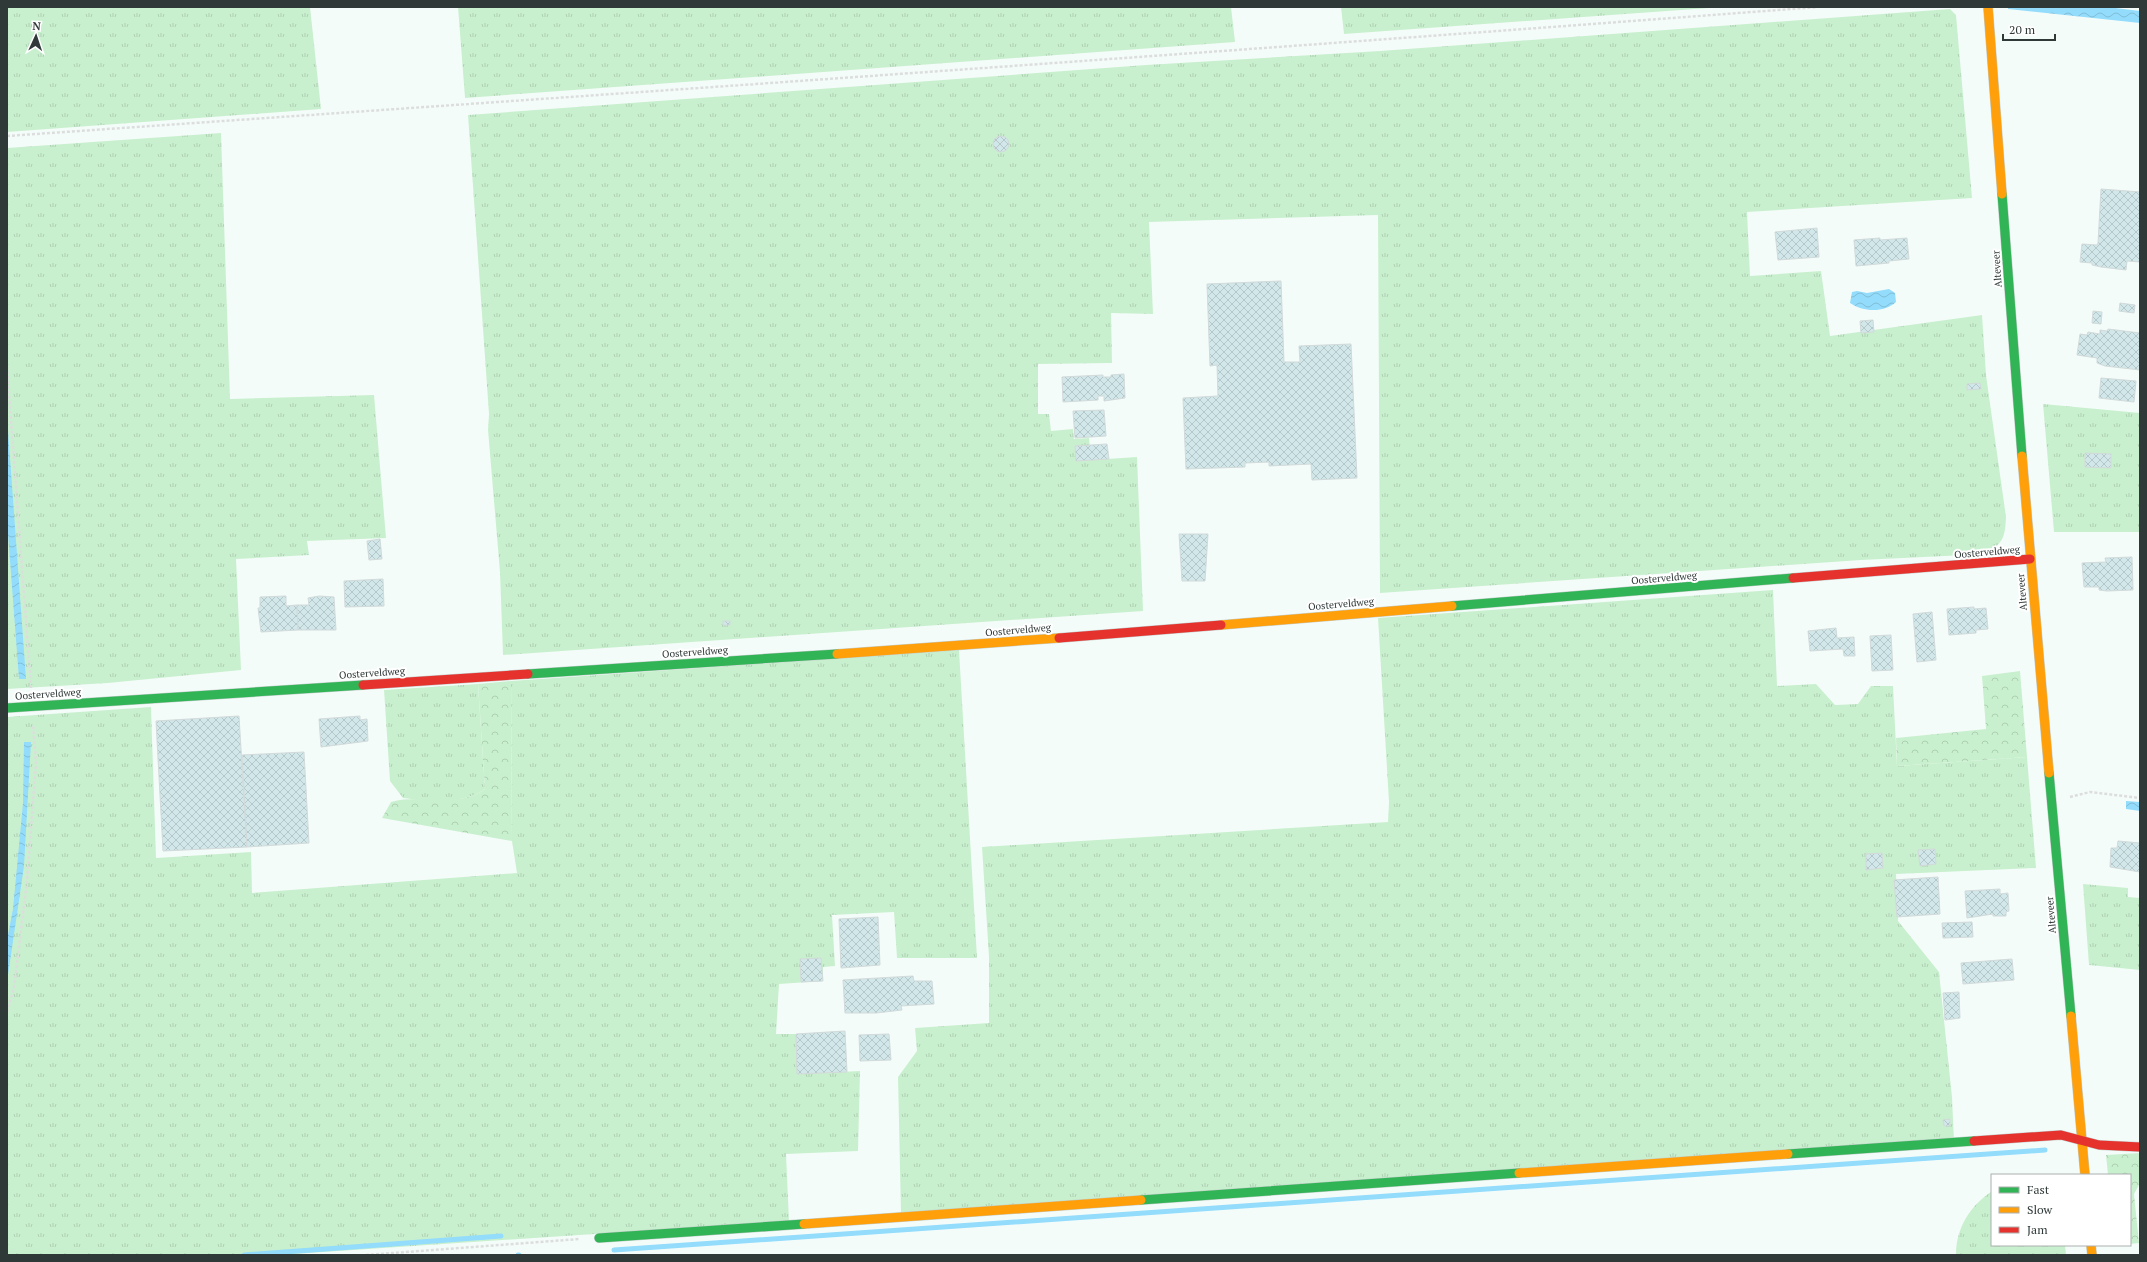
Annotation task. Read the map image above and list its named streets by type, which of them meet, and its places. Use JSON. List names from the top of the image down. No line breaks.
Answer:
{"streets":{"street":["Alteveer","Oosterveldweg"]},"crossings":[["Alteveer","Oosterveldweg"]],"legend":["Fast","Slow","Jam"],"scale_bar":"20 m","north":"top"}
